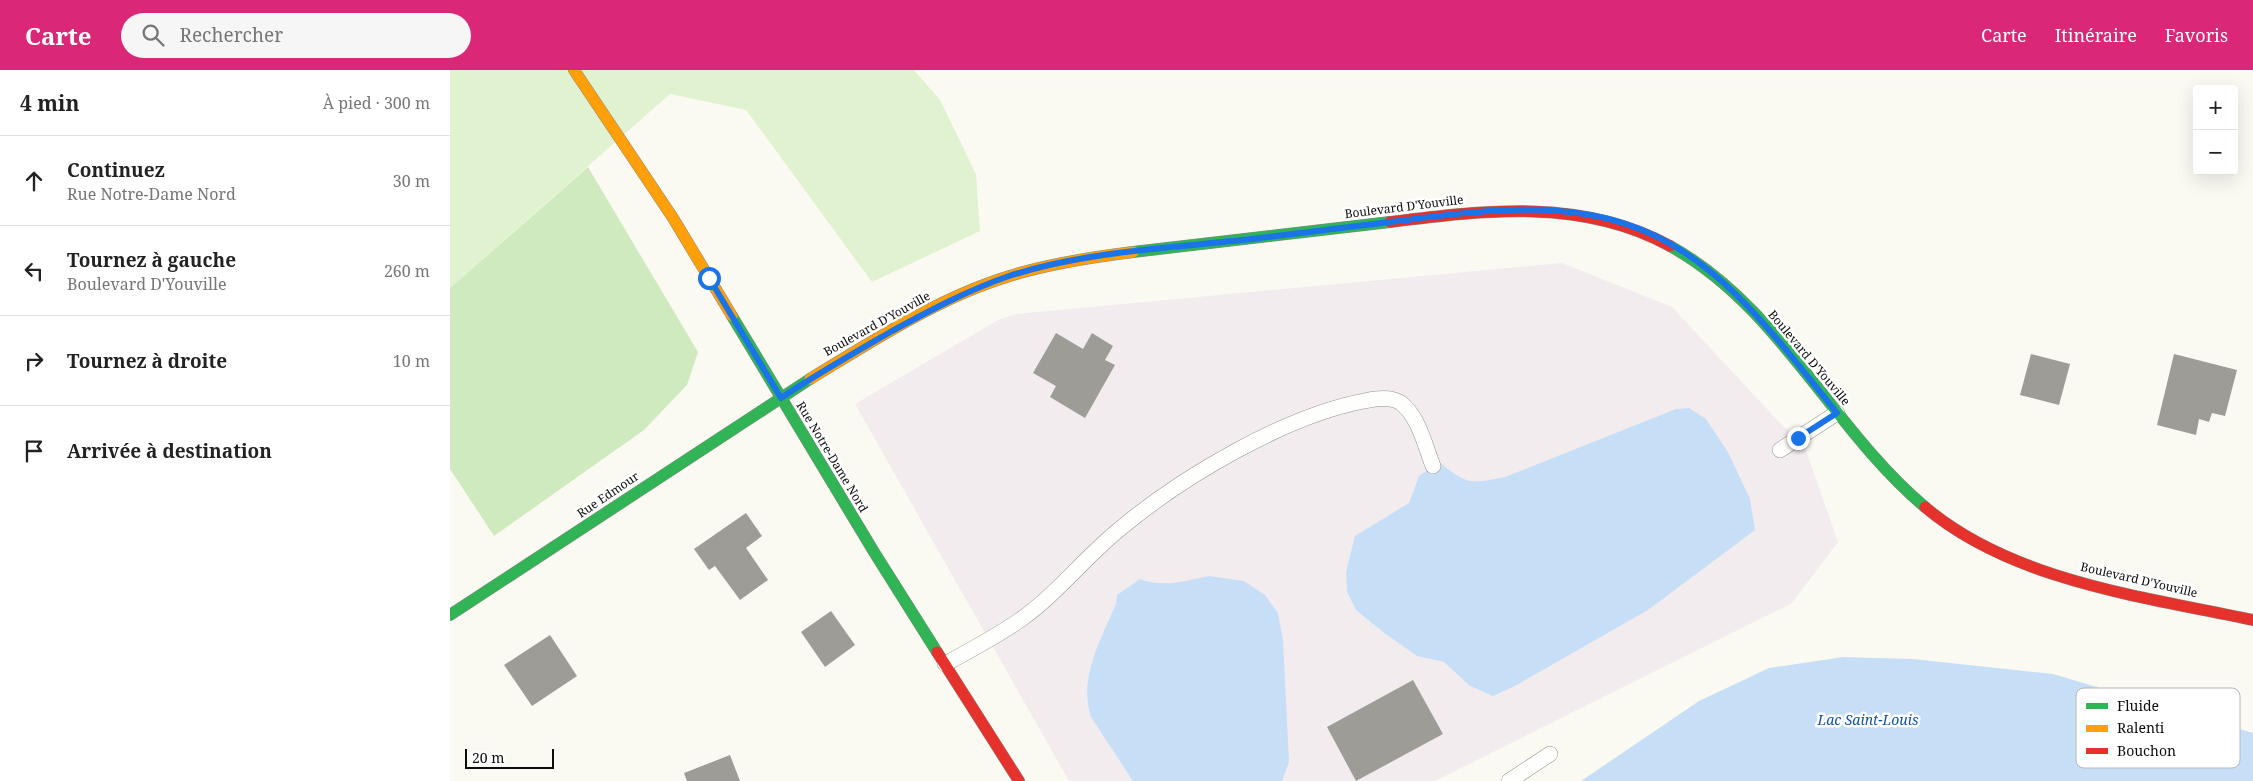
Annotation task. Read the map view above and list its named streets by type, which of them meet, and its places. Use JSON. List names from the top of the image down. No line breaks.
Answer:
{"streets":{"street":["Boulevard D'Youville","Rue Notre-Dame Nord","Rue Edmour"]},"crossings":[["Boulevard D'Youville","Rue Notre-Dame Nord"],["Boulevard D'Youville","Rue Edmour"],["Rue Notre-Dame Nord","Rue Edmour"]],"water":["Lac Saint-Louis"],"legend":["Fluide","Ralenti","Bouchon"],"scale_bar":"20 m","page":{"header":"Carte","search":"Rechercher","nav":["Carte","Itinéraire","Favoris"],"heading":["4 min","À pied · 300 m"],"map_buttons":["+","−"],"list":[["Continuez","Rue Notre-Dame Nord","30 m"],["Tournez à gauche","Boulevard D'Youville","260 m"],["Tournez à droite","10 m"],"Arrivée à destination"],"scale":"20 m"}}
